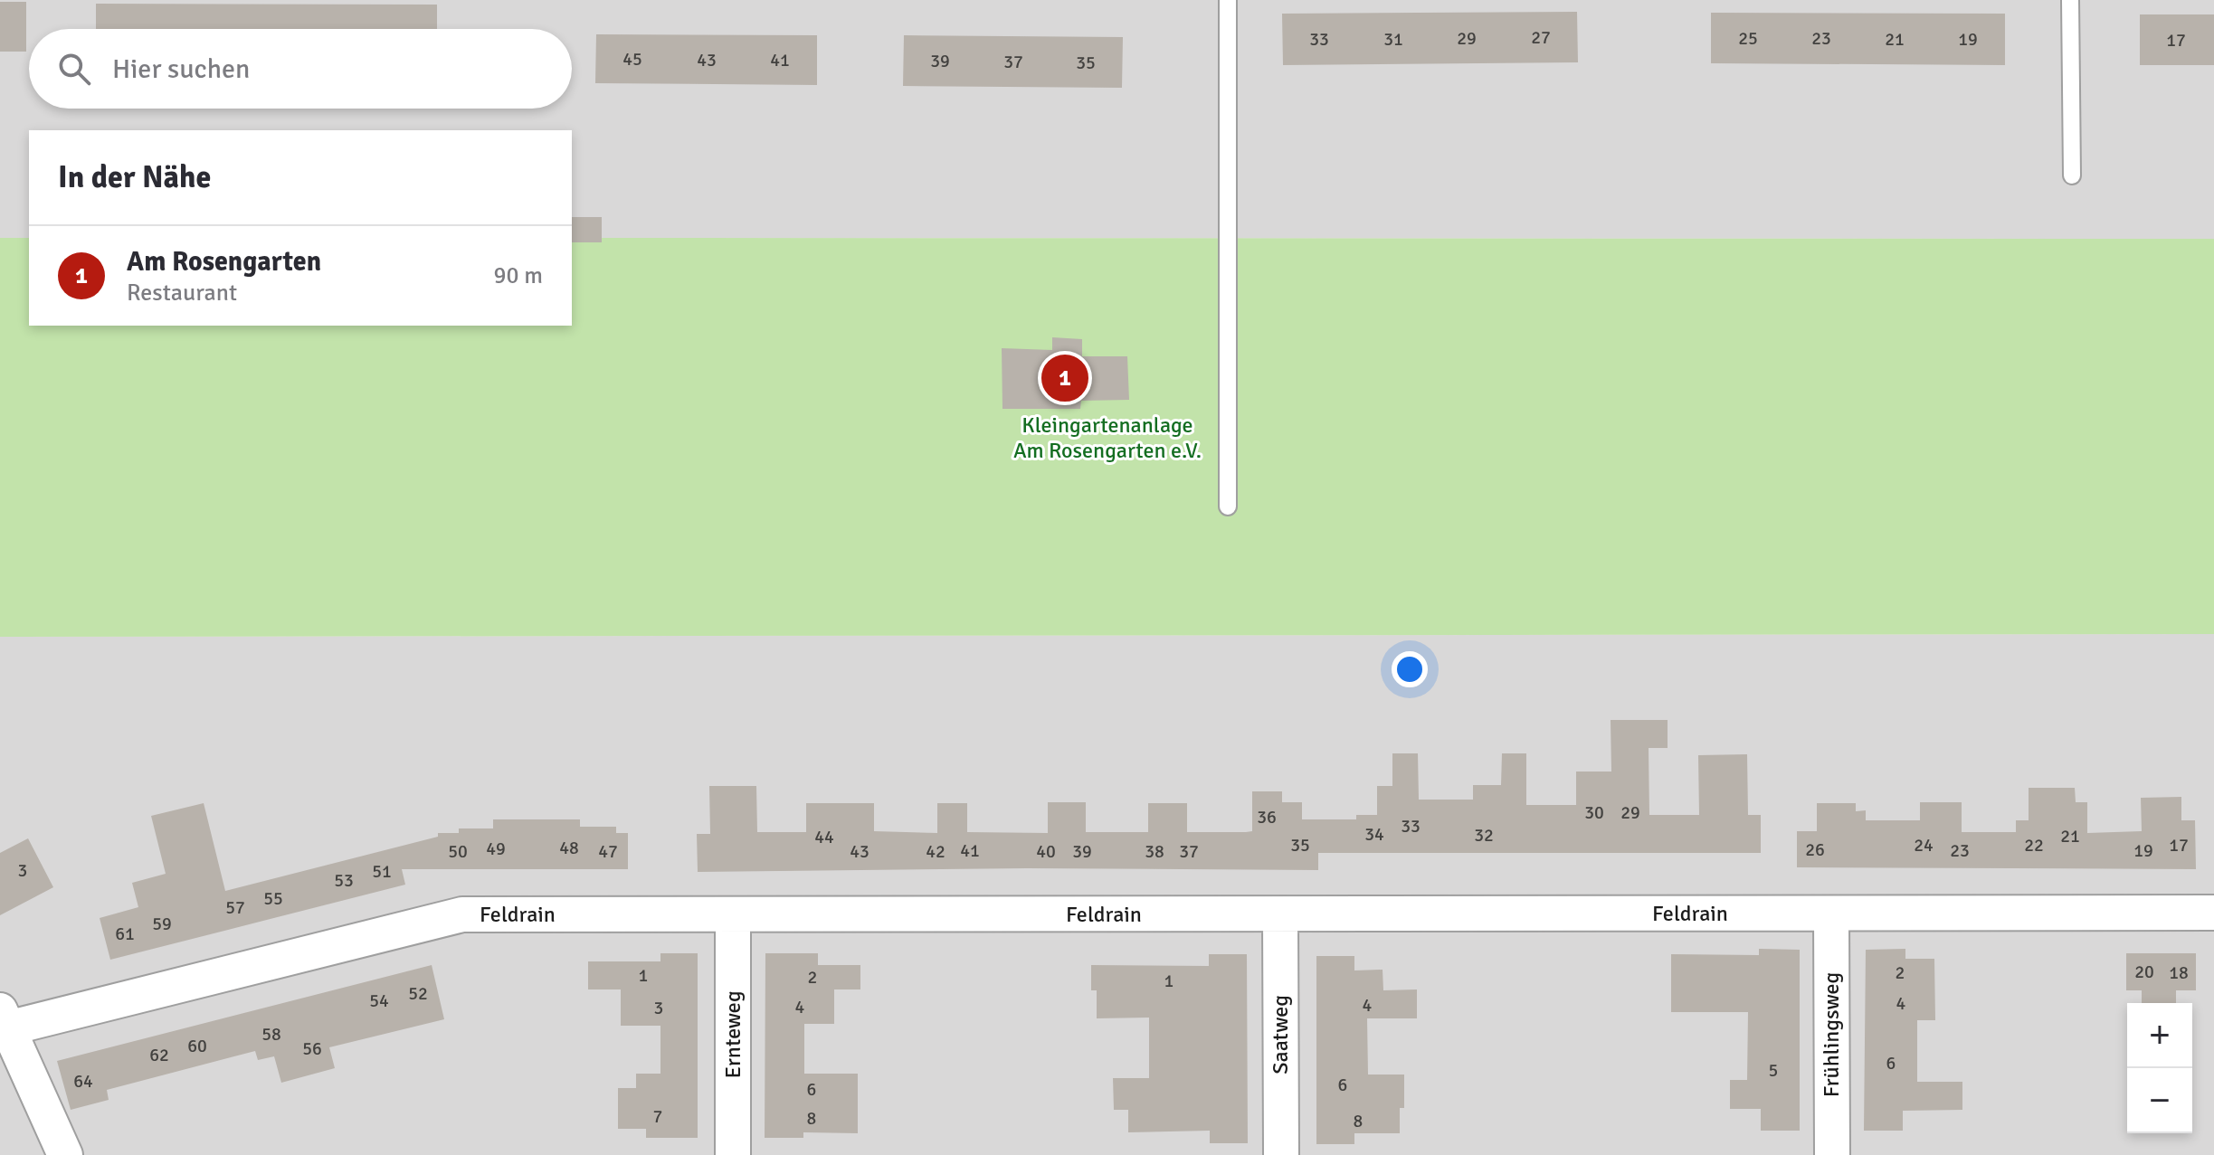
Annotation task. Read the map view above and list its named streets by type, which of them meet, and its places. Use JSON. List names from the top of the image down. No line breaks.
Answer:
{"streets":{"street":["Feldrain","Ernteweg","Saatweg","Frühlingsweg"]},"crossings":[["Feldrain","Ernteweg"],["Feldrain","Saatweg"],["Feldrain","Frühlingsweg"]],"parks":["Kleingartenanlage Am Rosengarten e.V."],"house_numbers":["27","29","25","23","33","31","21","19","17","45","43","41","39","37","35","30","29","36","33","34","32","21","44","35","24","22","17","48","49","26","41","23","19","50","47","43","42","40","39","38","37","3","51","53","55","57","59","61","20","2","18","1","2","1","52","54","4","4","4","3","58","60","56","62","6","5","64","6","6","7","8","8"],"page":{"search":"Hier suchen","heading":"In der Nähe","list":[{"mark":"1","name":"Am Rosengarten","note":"Restaurant","value":"90 m"}],"pins":"1","map_buttons":["+","−"]}}
